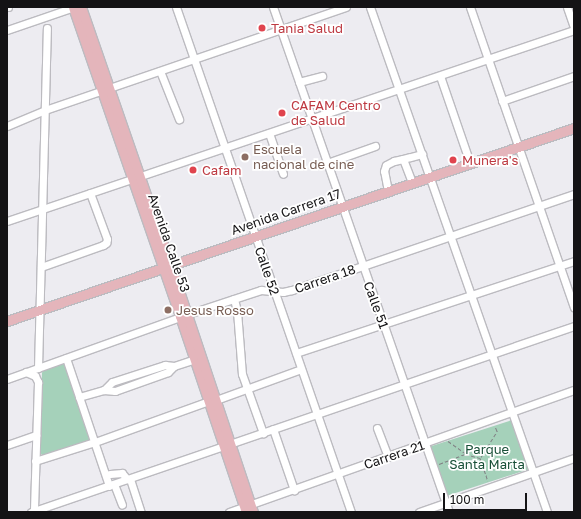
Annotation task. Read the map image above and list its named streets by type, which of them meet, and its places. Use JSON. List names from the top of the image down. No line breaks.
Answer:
{"streets":{"main road":["Avenida Carrera 17","Avenida Calle 53"],"street":["Calle 52","Carrera 18","Calle 51","Carrera 21"]},"crossings":[["Avenida Carrera 17","Avenida Calle 53"],["Avenida Carrera 17","Calle 52"],["Avenida Carrera 17","Calle 51"],["Avenida Calle 53","Carrera 18"],["Avenida Calle 53","Carrera 21"],["Calle 52","Carrera 18"],["Calle 52","Carrera 21"],["Carrera 18","Calle 51"],["Calle 51","Carrera 21"]],"parks":["Parque Santa Marta"],"places":["Tania Salud","CAFAM Centro de Salud","Escuela nacional de cine","Munera's","Cafam","Jesus Rosso"],"scale_bar":"100 m"}
